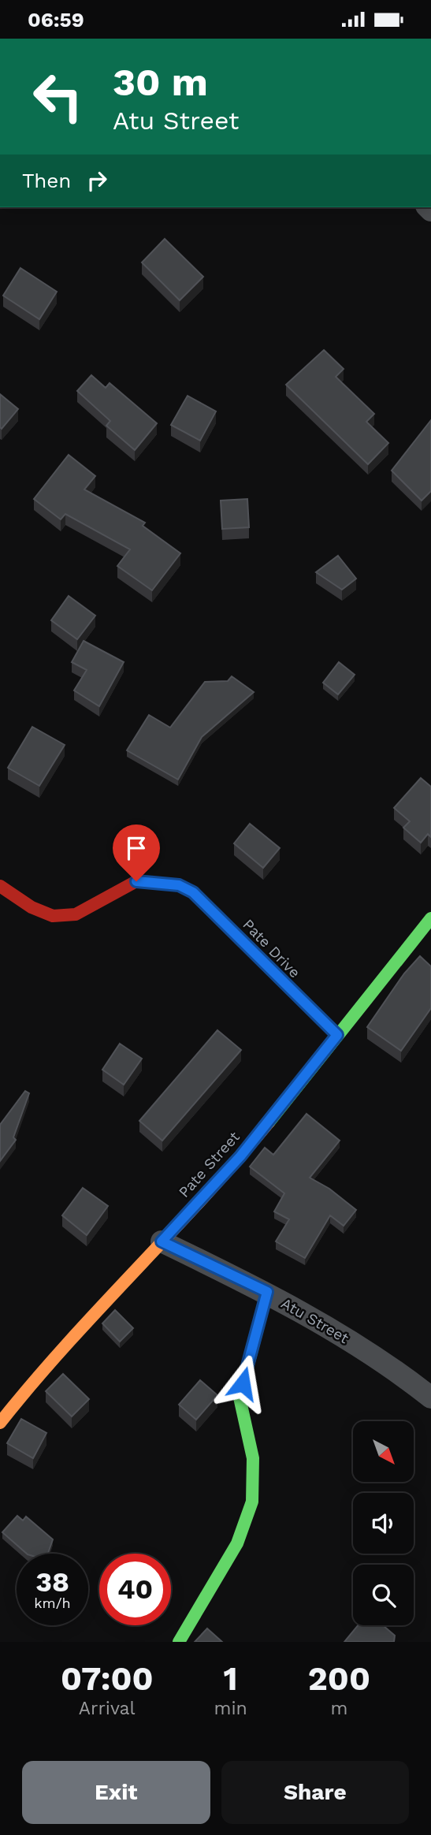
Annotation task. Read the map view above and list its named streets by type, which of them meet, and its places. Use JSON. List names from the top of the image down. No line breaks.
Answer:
{"streets":{"street":["Pate Drive","Pate Street","Atu Street"]},"crossings":[["Pate Drive","Pate Street"],["Pate Street","Atu Street"]],"north":"bottom right","page":{"status":"06:59","turn":["30 m","Atu Street"],"then":"Then","speed":"38 km/h","limit":"40","eta":["07:00","Arrival","1","min","200","m"],"buttons":["Exit","Share"]}}
